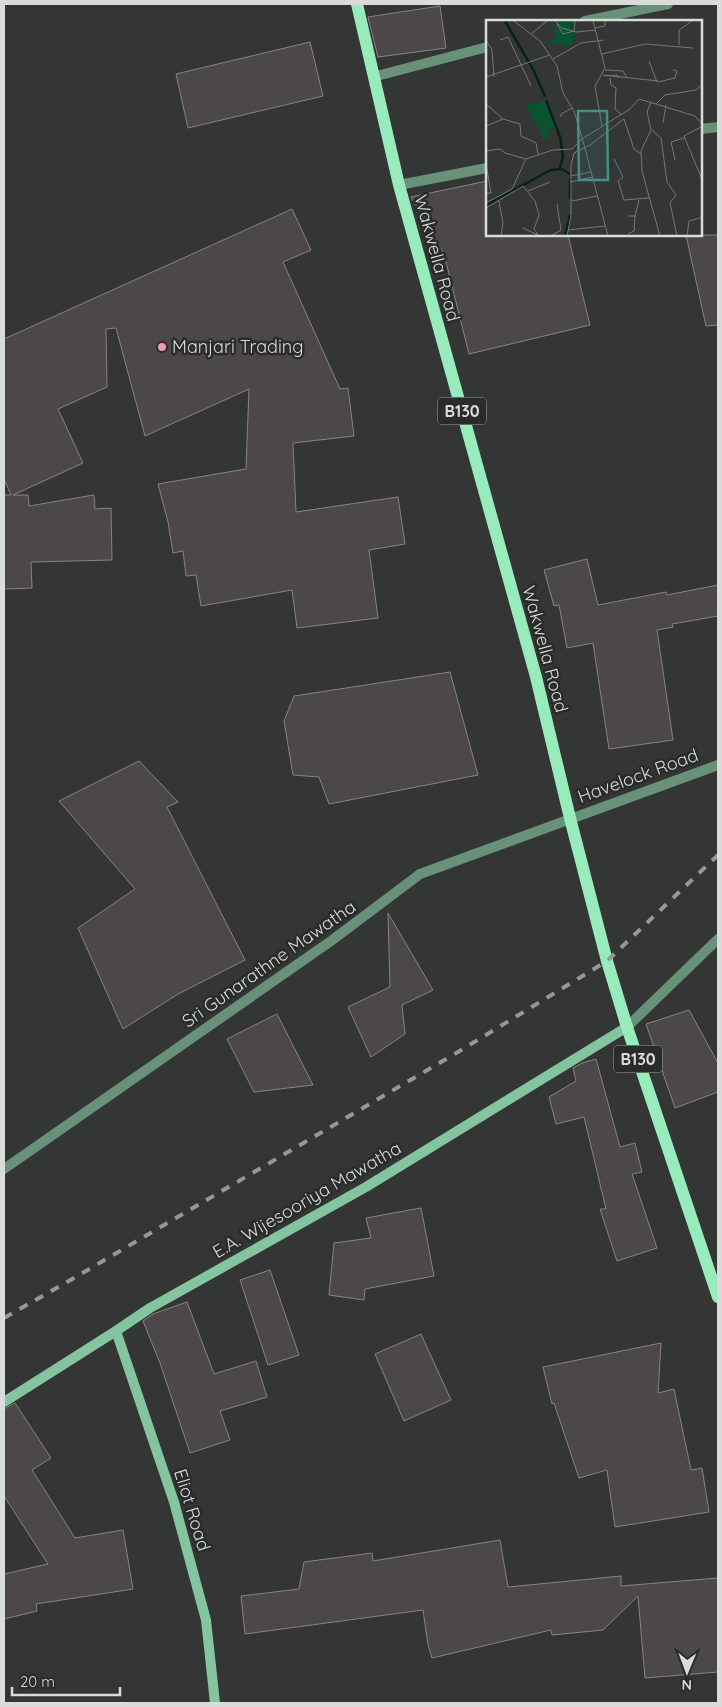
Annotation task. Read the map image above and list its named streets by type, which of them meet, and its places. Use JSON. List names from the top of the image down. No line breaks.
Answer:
{"streets":{"main road":["Wakwella Road","B130"],"street":["Havelock Road","Sri Gunarathne Mawatha","E.A. Wijesooriya Mawatha","Eliot Road"]},"crossings":[["Wakwella Road","Havelock Road"],["Wakwella Road","Sri Gunarathne Mawatha"],["Wakwella Road","E.A. Wijesooriya Mawatha"],["Havelock Road","Sri Gunarathne Mawatha"],["E.A. Wijesooriya Mawatha","Eliot Road"]],"places":["Manjari Trading"],"scale_bar":"20 m","north":"bottom"}
